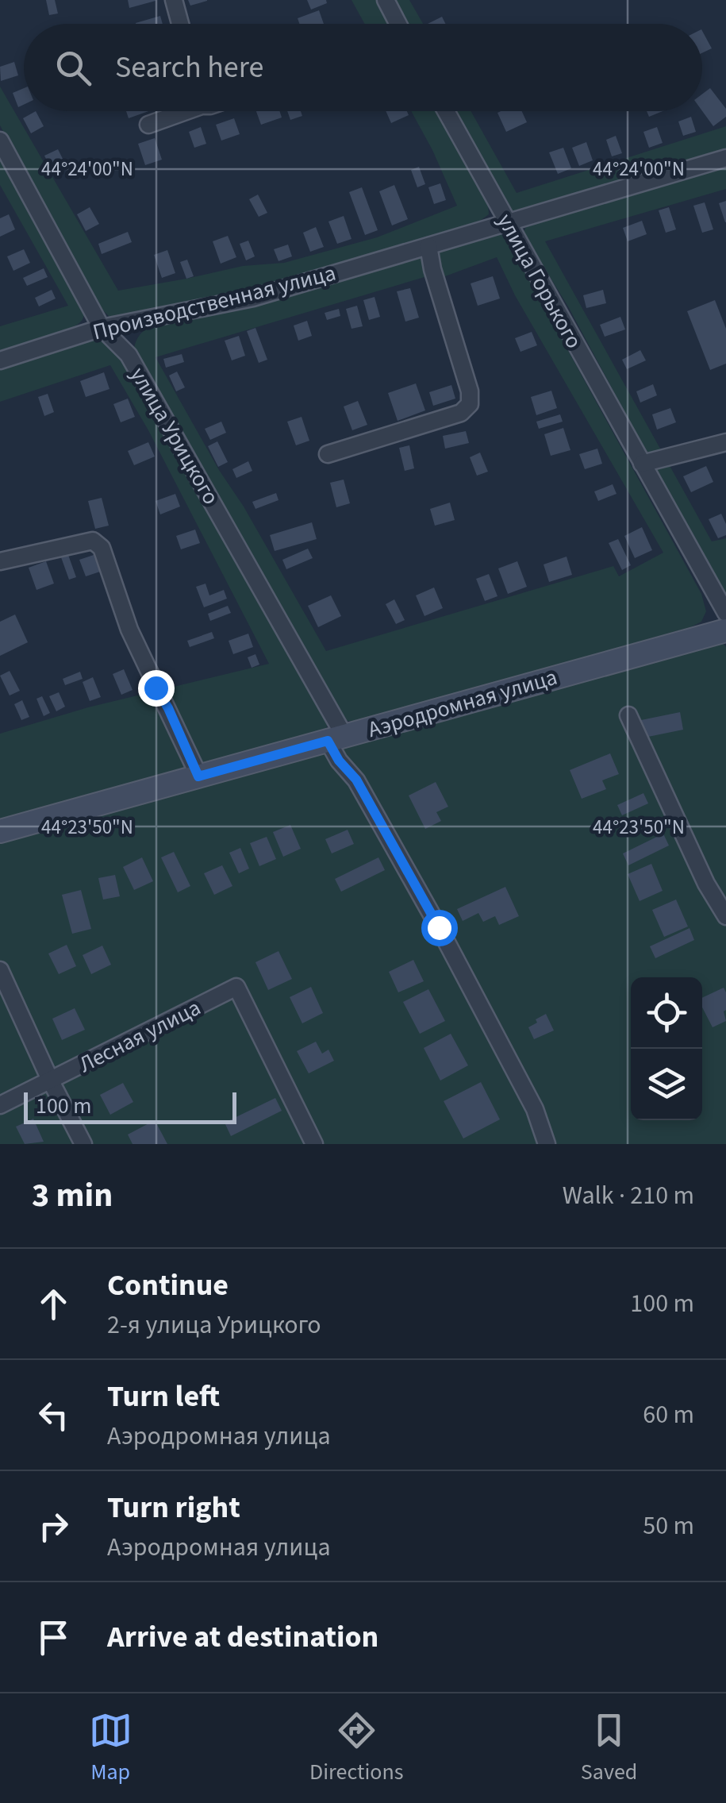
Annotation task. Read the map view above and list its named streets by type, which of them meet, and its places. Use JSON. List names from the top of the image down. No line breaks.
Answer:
{"streets":{"street":["улица Горького","Производственная улица","улица Урицкого","Аэродромная улица","Лесная улица"]},"crossings":[["улица Горького","Производственная улица"],["Производственная улица","улица Урицкого"],["улица Урицкого","Аэродромная улица"]],"scale_bar":"100 m","page":{"search":"Search here","scale":"100 m","heading":["3 min","Walk · 210 m"],"list":[["Continue","2-я улица Урицкого","100 m"],["Turn left","Аэродромная улица","60 m"],["Turn right","Аэродромная улица","50 m"],"Arrive at destination"],"nav":["Map","Directions","Saved"]},"coordinates":["44°24'00\"N","44°23'50\"N"]}
